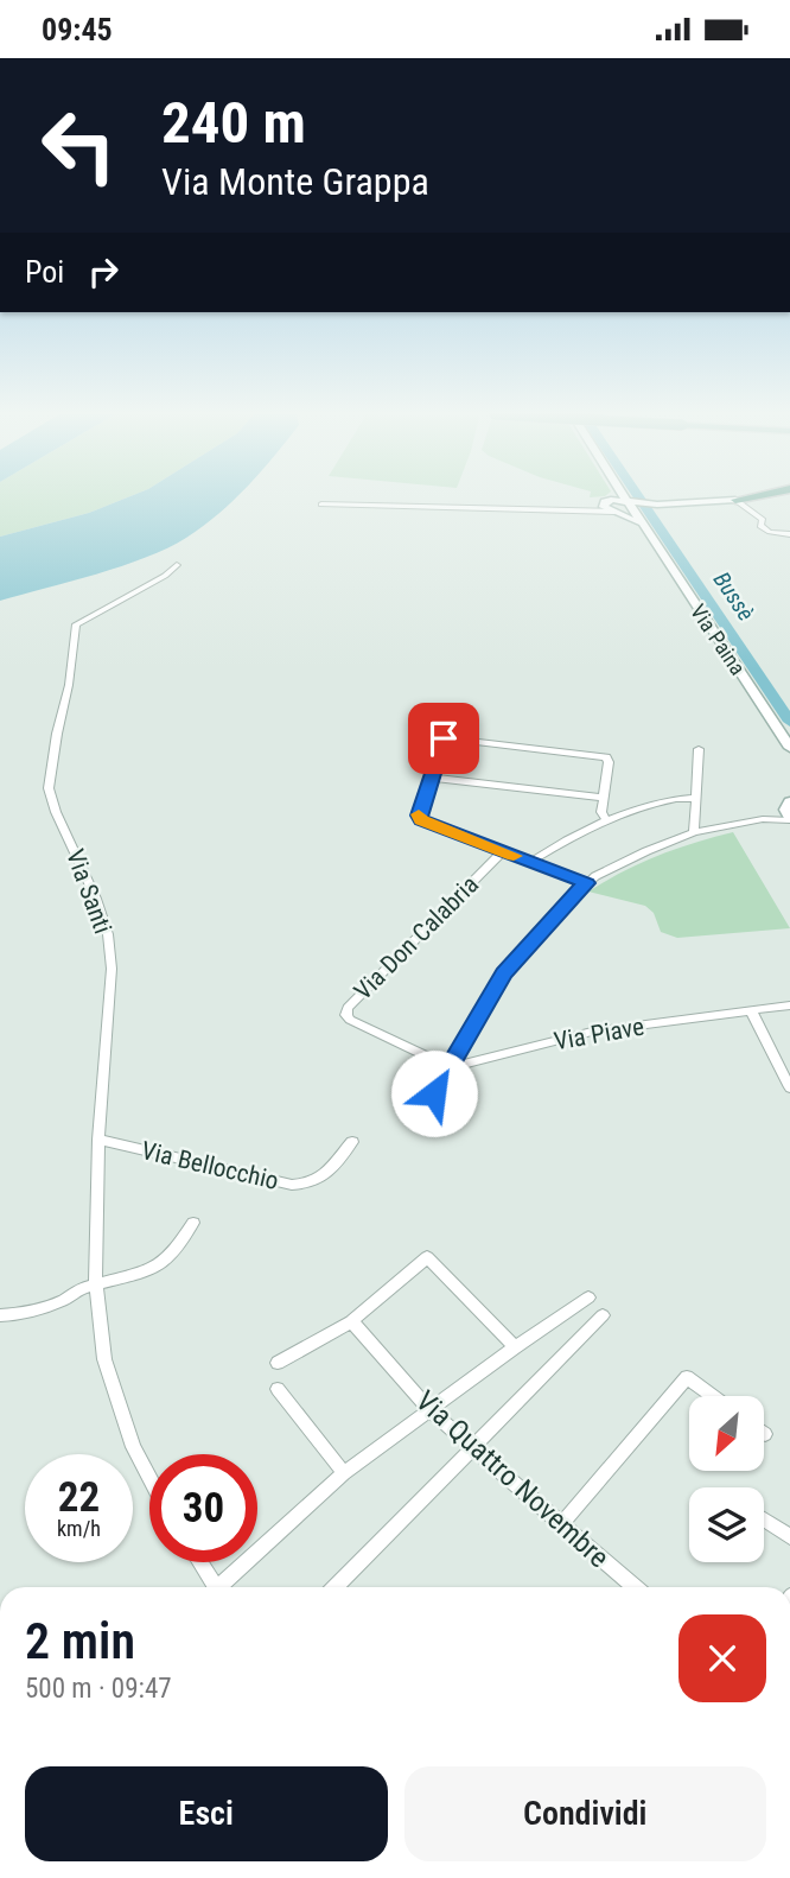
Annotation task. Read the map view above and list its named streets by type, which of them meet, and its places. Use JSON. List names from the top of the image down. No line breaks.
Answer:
{"streets":{"main road":["Via Paina"],"street":["Via Santi","Via Don Calabria","Via Piave","Via Bellocchio","Via Quattro Novembre"]},"crossings":[["Via Santi","Via Bellocchio"],["Via Don Calabria","Via Piave"]],"water":["Bussè"],"north":"bottom left","page":{"status":"09:45","turn":["240 m","Via Monte Grappa"],"then":"Poi","speed":"22 km/h","limit":"30","heading":["2 min","500 m · 09:47"],"buttons":["Esci","Condividi"]}}
